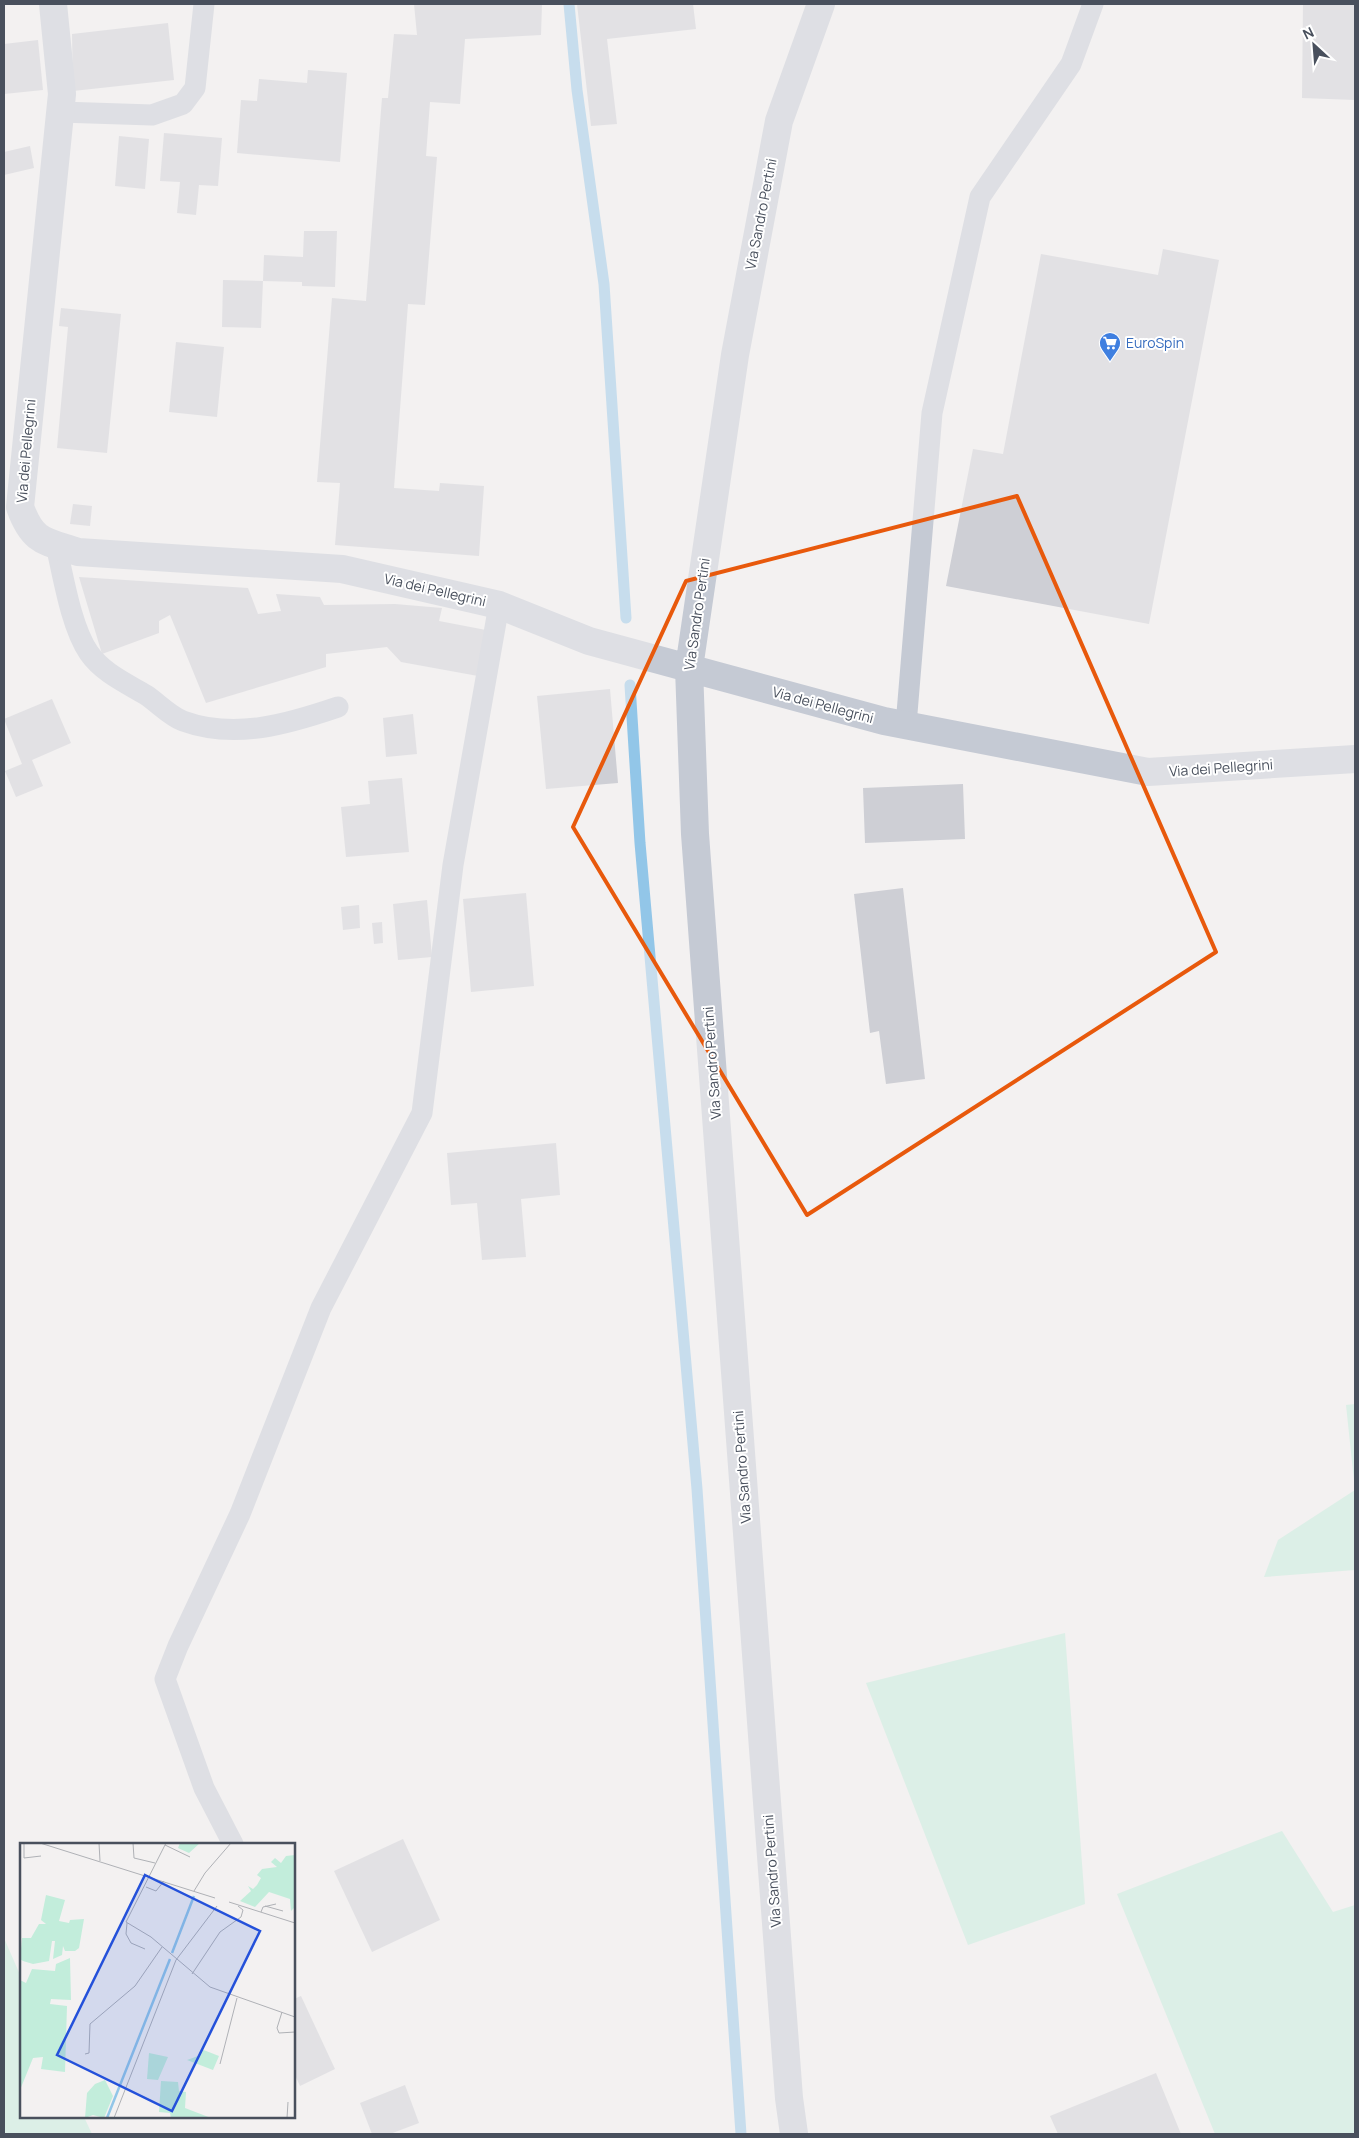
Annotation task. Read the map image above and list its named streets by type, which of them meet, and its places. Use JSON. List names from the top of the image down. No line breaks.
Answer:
{"streets":{"street":["Via Sandro Pertini","Via dei Pellegrini"]},"crossings":[["Via Sandro Pertini","Via dei Pellegrini"]],"places":{"supermarket":["EuroSpin"]},"north":"top left"}
